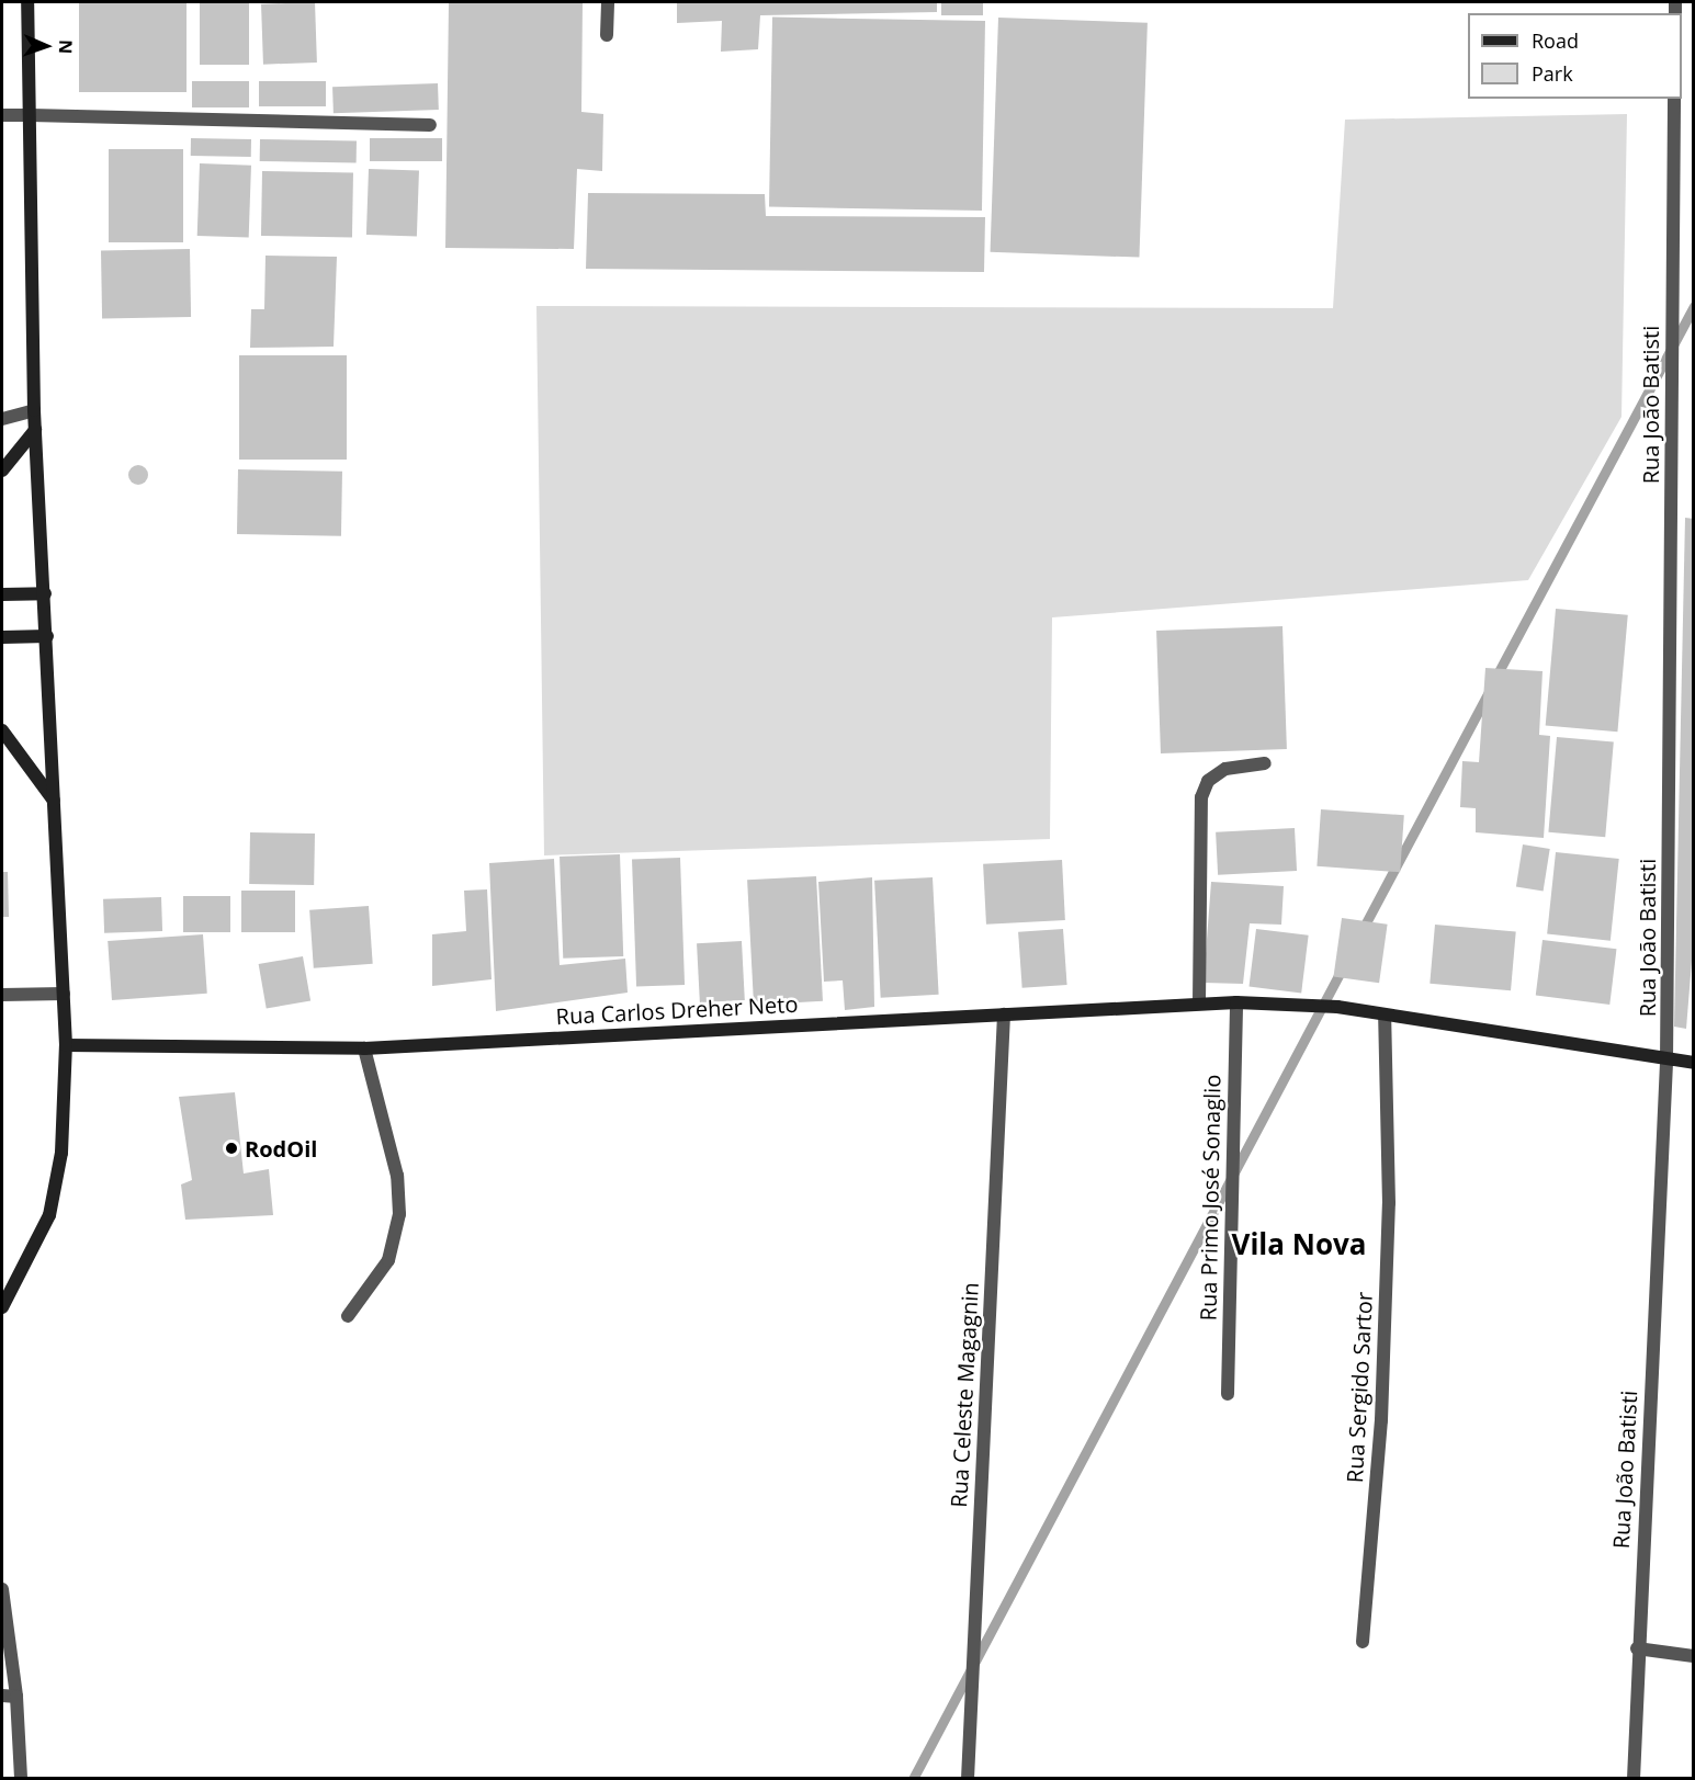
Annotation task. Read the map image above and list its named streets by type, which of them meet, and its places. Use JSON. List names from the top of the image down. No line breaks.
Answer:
{"streets":{"main road":["Rua Carlos Dreher Neto"],"street":["Rua João Batisti","Rua Primo José Sonaglio","Rua Sergido Sartor","Rua Celeste Magagnin"]},"crossings":[["Rua João Batisti","Rua Carlos Dreher Neto"],["Rua Carlos Dreher Neto","Rua Primo José Sonaglio"],["Rua Carlos Dreher Neto","Rua Sergido Sartor"],["Rua Carlos Dreher Neto","Rua Celeste Magagnin"]],"districts":["Vila Nova"],"places":["RodOil"],"legend":["Road","Park"],"north":"right"}
